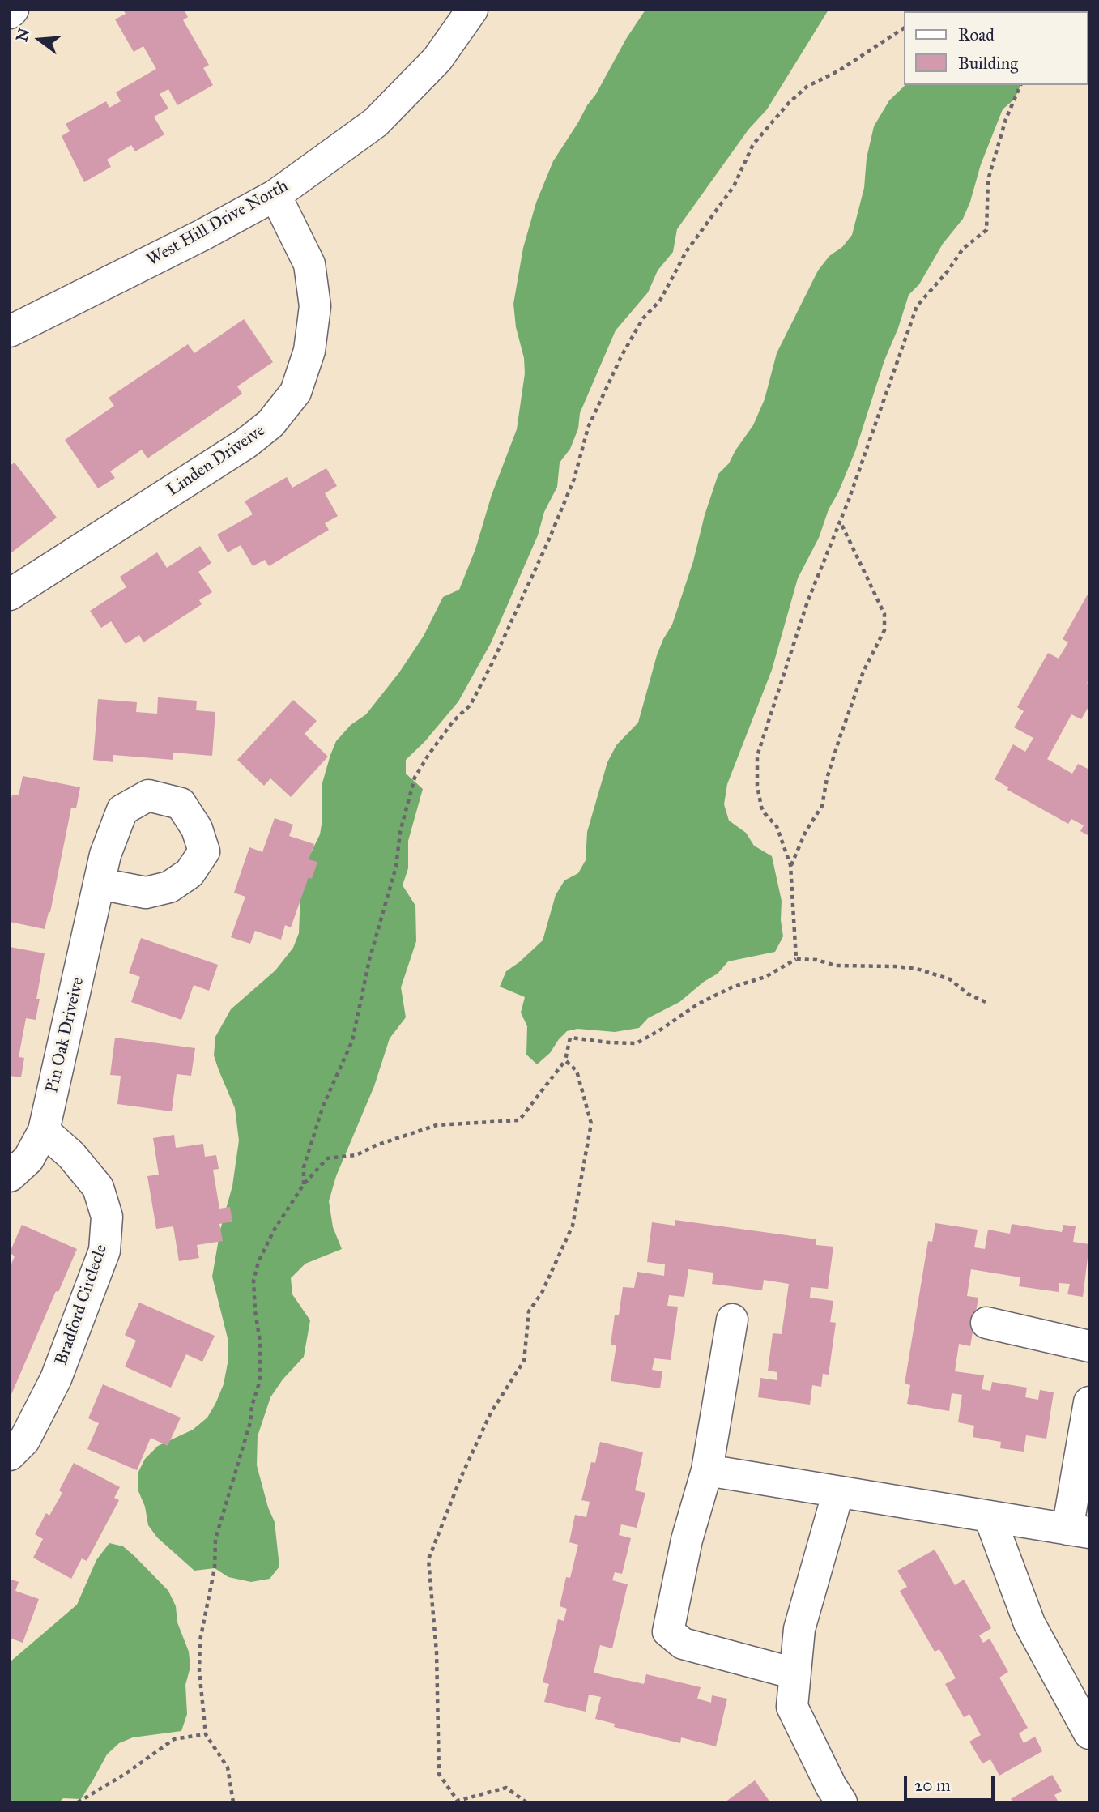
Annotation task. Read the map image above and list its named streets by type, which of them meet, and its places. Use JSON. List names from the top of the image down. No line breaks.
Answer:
{"streets":{"street":["West Hill Drive North","Linden Driveive","Pin Oak Driveive","Bradford Circlecle"]},"crossings":[["West Hill Drive North","Linden Driveive"],["Pin Oak Driveive","Bradford Circlecle"]],"legend":["Road","Building"],"scale_bar":"20 m","north":"left"}
